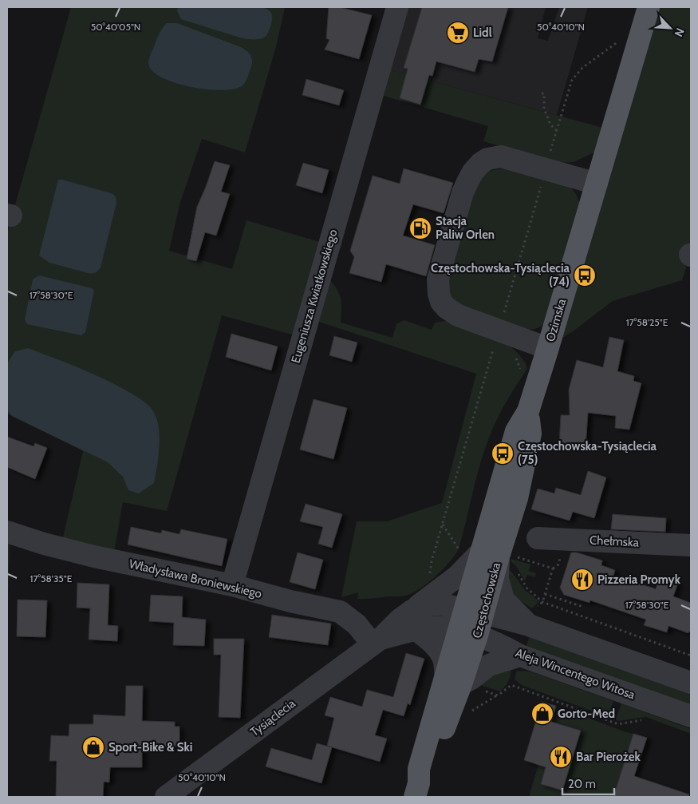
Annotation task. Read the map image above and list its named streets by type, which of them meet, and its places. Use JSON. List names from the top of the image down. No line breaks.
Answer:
{"streets":{"main road":["Ozimska","Częstochowska"],"street":["Eugeniusza Kwiatkowskiego","Chełmska","Władysława Broniewskiego","Aleja Wincentego Witosa","Tysiąclecia"]},"crossings":[["Eugeniusza Kwiatkowskiego","Władysława Broniewskiego"],["Ozimska","Częstochowska"],["Ozimska","Aleja Wincentego Witosa"],["Ozimska","Tysiąclecia"],["Władysława Broniewskiego","Tysiąclecia"],["Częstochowska","Aleja Wincentego Witosa"],["Częstochowska","Tysiąclecia"],["Aleja Wincentego Witosa","Tysiąclecia"]],"places":{"supermarket":["Lidl"],"fuel station":["Stacja Paliw Orlen"],"bus stop":["Częstochowska-Tysiąclecia (74)","Częstochowska-Tysiąclecia (75)"],"restaurant":["Pizzeria Promyk","Bar Pierożek"],"shop":["Gorto-Med","Sport-Bike & Ski"]},"scale_bar":"20 m","north":"bottom right","coordinates":["50°40'05\"N","50°40'10\"N","17°58'30\"E","17°58'25\"E","17°58'35\"E"]}
